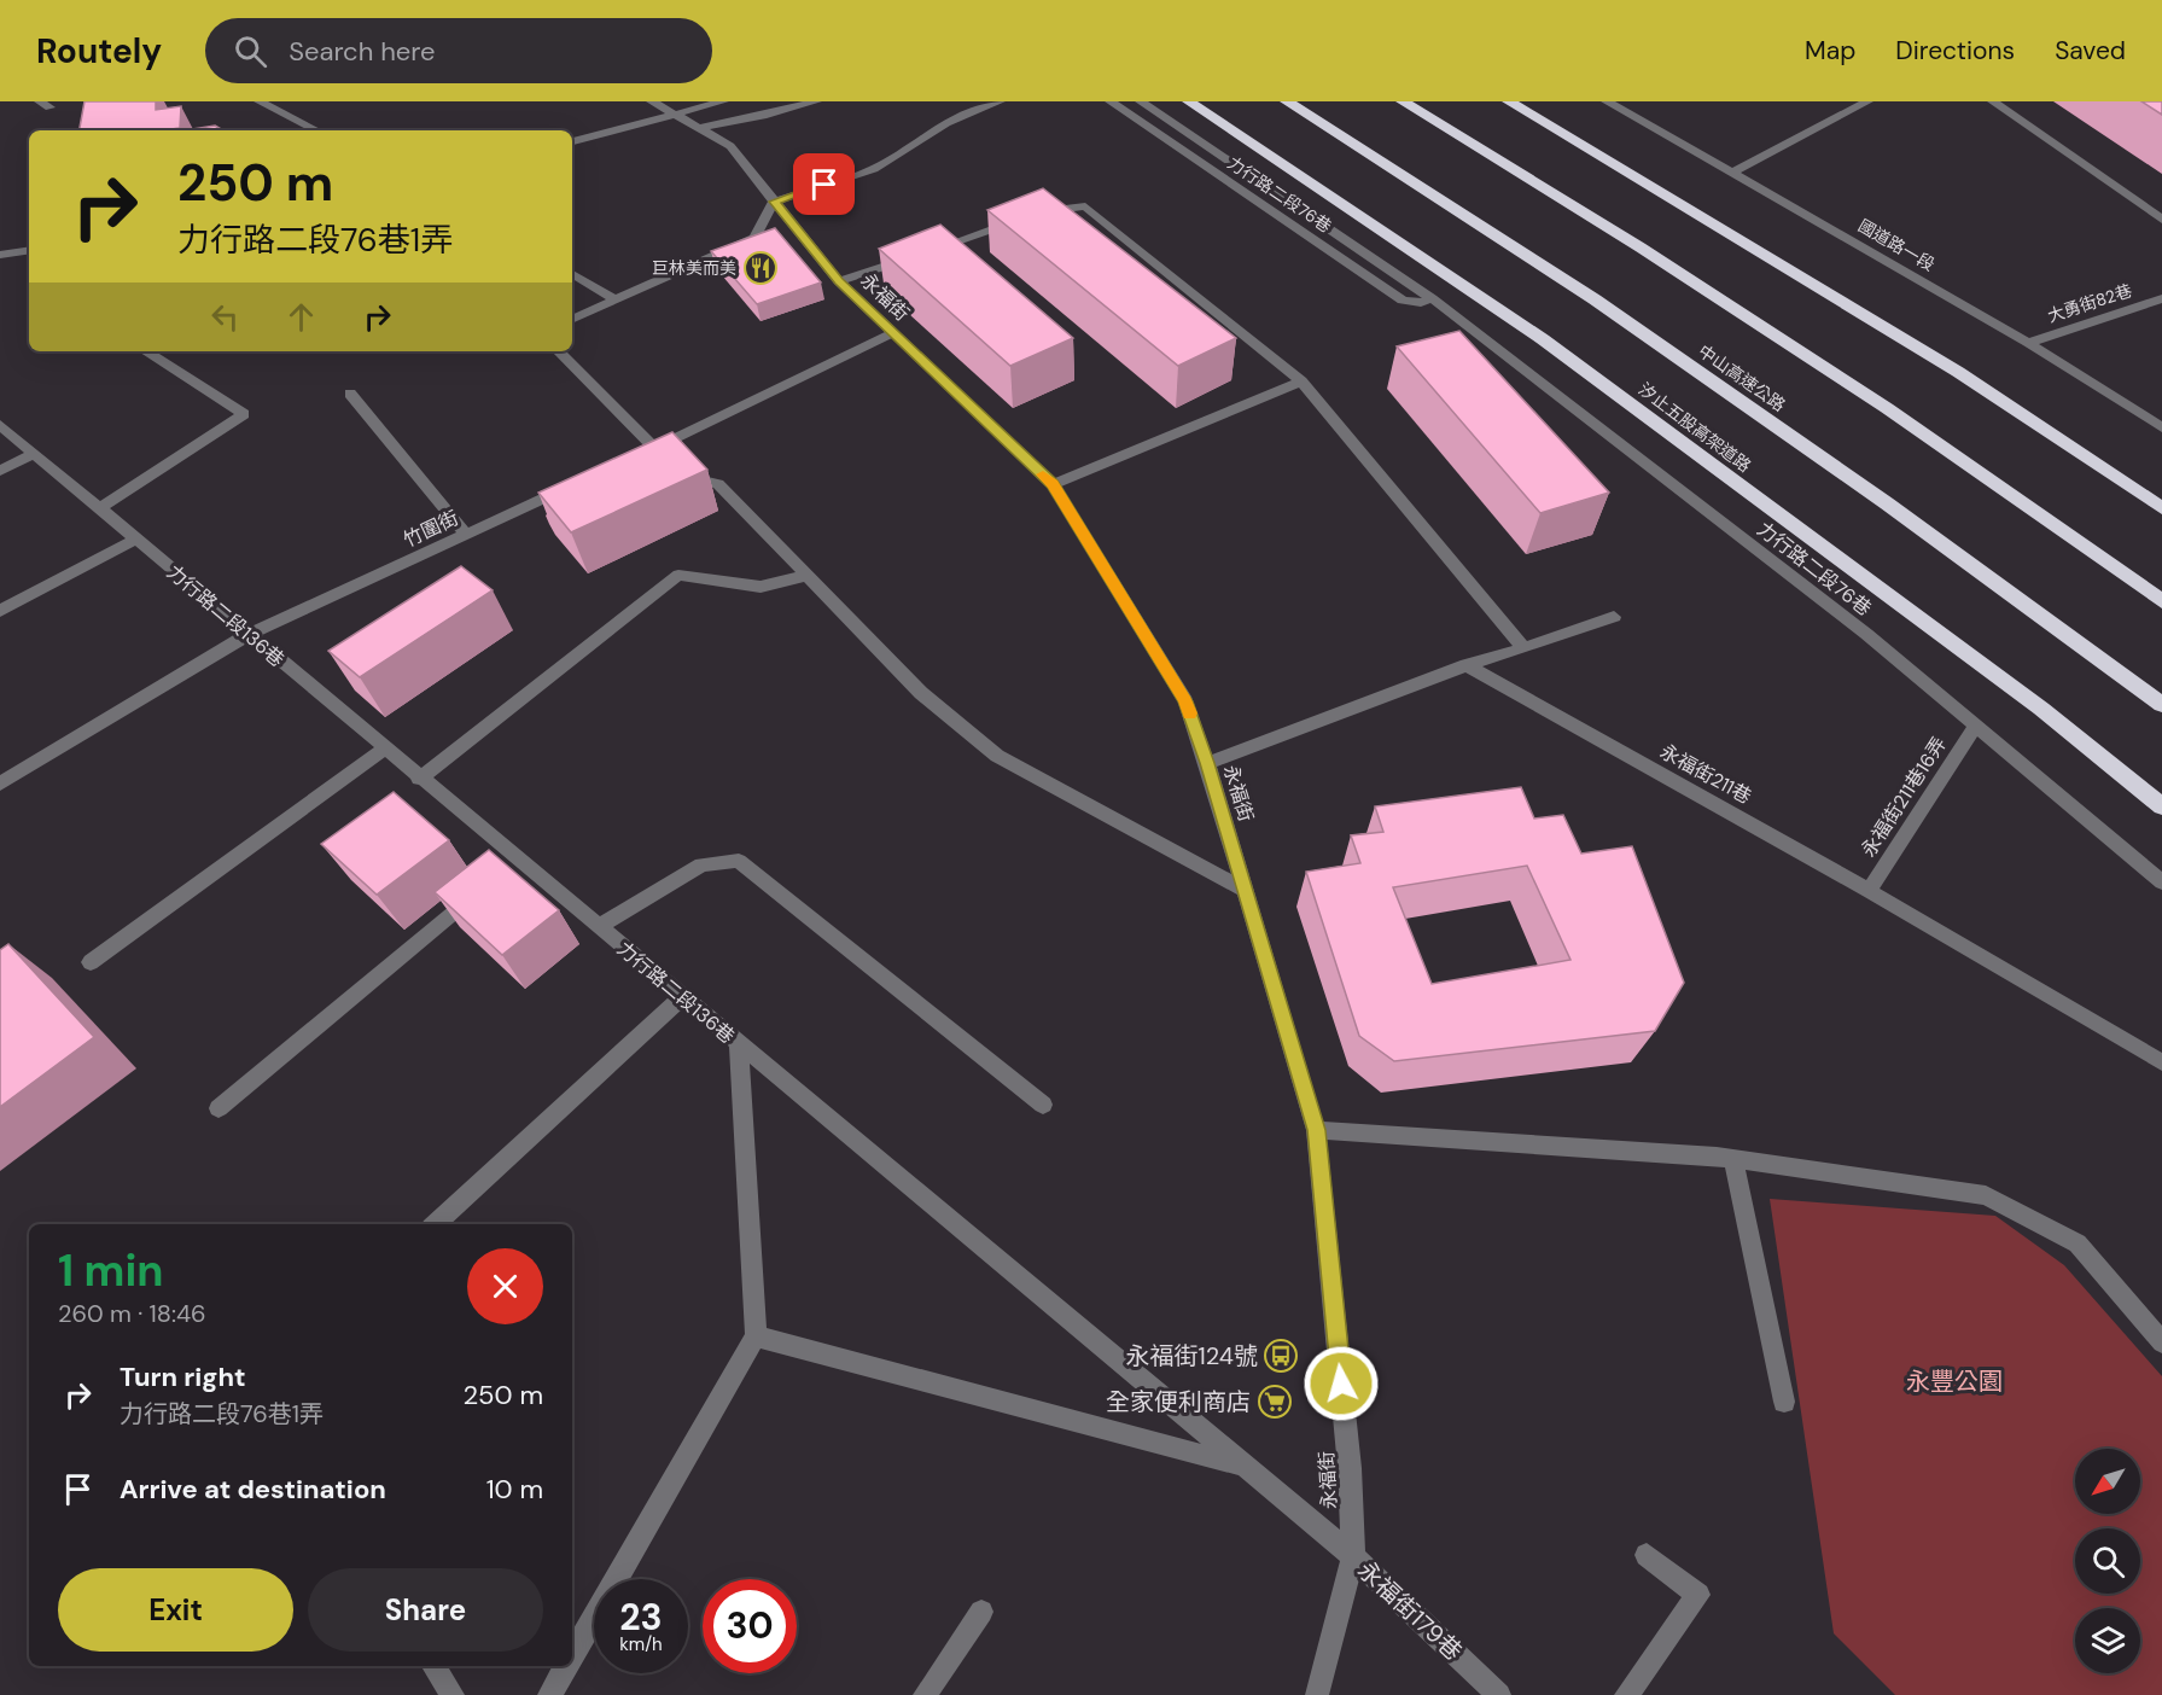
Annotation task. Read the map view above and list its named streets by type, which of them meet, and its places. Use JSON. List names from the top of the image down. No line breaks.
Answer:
{"streets":{"highway":["中山高速公路","汐止五股高架道路"],"street":["力行路二段76巷","國道路一段","永福街","大勇街82巷","竹圍街","力行路二段136巷","永福街211巷","永福街211巷16弄","永福街179巷"]},"crossings":[["力行路二段76巷","永福街211巷16弄"],["國道路一段","大勇街82巷"],["永福街","力行路二段136巷"],["永福街","永福街179巷"],["竹圍街","力行路二段136巷"],["力行路二段136巷","永福街179巷"],["永福街211巷","永福街211巷16弄"]],"parks":["永豐公園"],"places":{"restaurant":["巨林美而美"],"bus stop":["永福街124號"],"supermarket":["全家便利商店"]},"north":"bottom left","page":{"header":"Routely","search":"Search here","nav":["Map","Directions","Saved"],"turn":["250 m","力行路二段76巷1弄"],"heading":["1 min","260 m · 18:46"],"list":[{"name":"Turn right","note":"力行路二段76巷1弄","value":"250 m"},{"name":"Arrive at destination","value":"10 m"}],"buttons":["Exit","Share"],"speed":"23 km/h","limit":"30"}}
